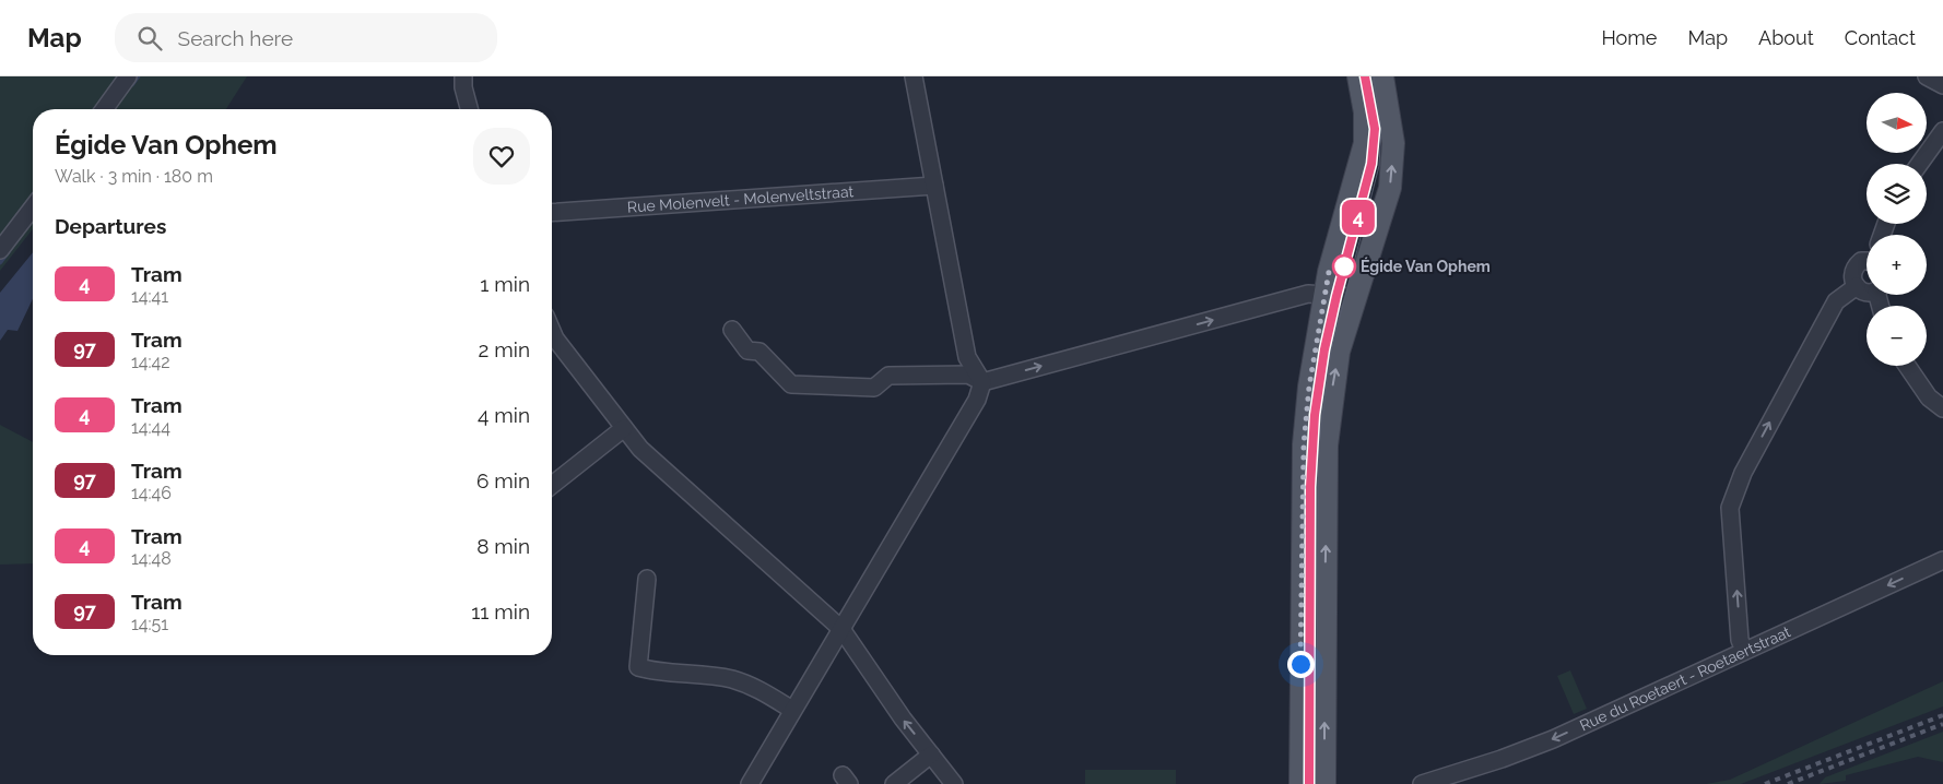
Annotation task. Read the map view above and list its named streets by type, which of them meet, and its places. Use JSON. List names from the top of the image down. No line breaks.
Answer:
{"streets":{"street":["Rue Molenvelt - Molenveltstraat","Rue du Roetaert - Roetaertstraat"]},"one_way":["Rue du Roetaert - Roetaertstraat"],"places":["Égide Van Ophem"],"lines":["tram line 4"],"north":"right","page":{"header":"Map","search":"Search here","nav":["Home","Map","About","Contact"],"on_map":"4","map_buttons":["+","−"],"heading":[["Égide Van Ophem","Walk · 3 min · 180 m"],"Departures"],"list":[{"mark":"4","name":"Tram","note":"14:41","value":"1 min"},{"mark":"97","name":"Tram","note":"14:42","value":"2 min"},{"mark":"4","name":"Tram","note":"14:44","value":"4 min"},{"mark":"97","name":"Tram","note":"14:46","value":"6 min"},{"mark":"4","name":"Tram","note":"14:48","value":"8 min"},{"mark":"97","name":"Tram","note":"14:51","value":"11 min"}]}}
